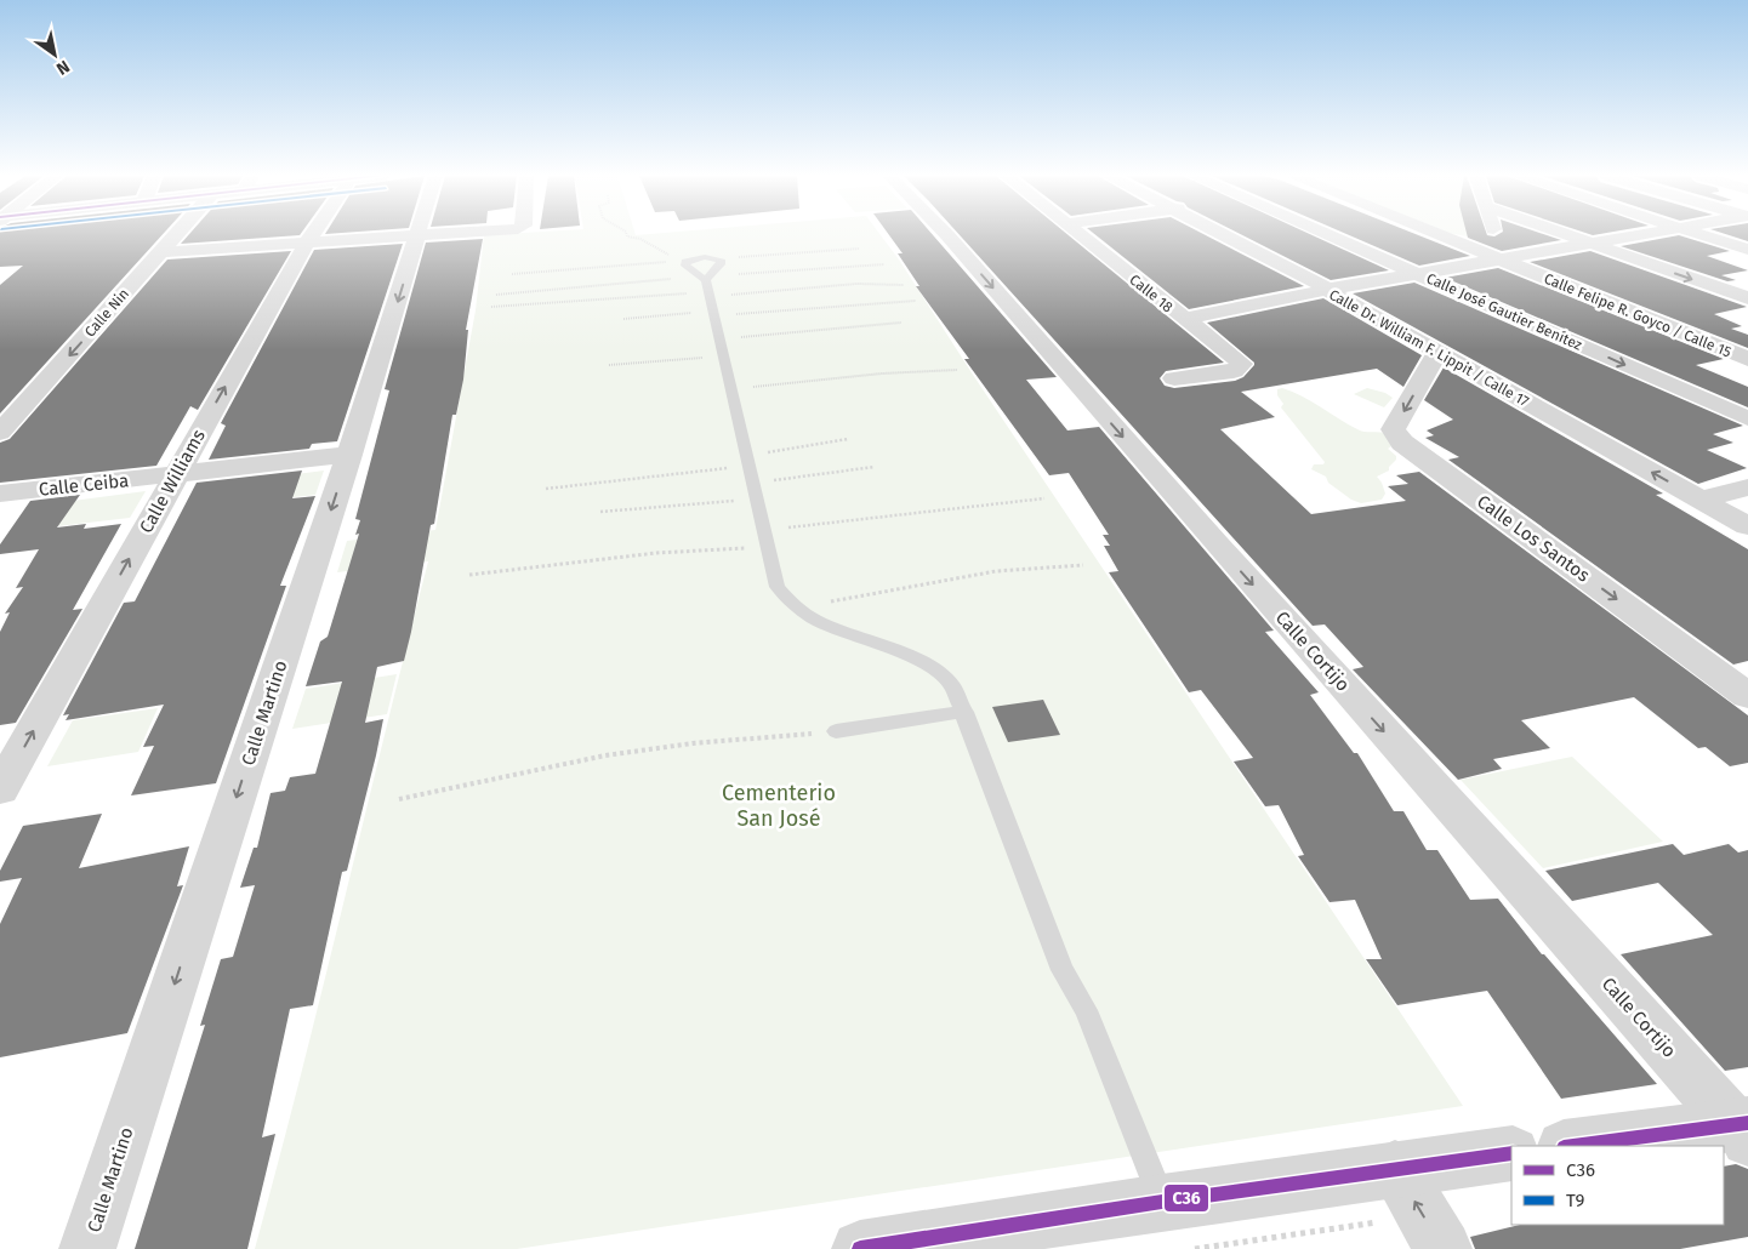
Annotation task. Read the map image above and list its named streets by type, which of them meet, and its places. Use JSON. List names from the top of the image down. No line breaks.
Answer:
{"streets":{"street":["Calle 18","Calle José Gautier Benítez","Calle Nin","Calle Felipe R. Goyco / Calle 15","Calle Dr. William F. Lippit / Calle 17","Calle Williams","Calle Ceiba","Calle Los Santos","Calle Cortijo","Calle Martino"]},"crossings":[["Calle Dr. William F. Lippit / Calle 17","Calle Los Santos"],["Calle Williams","Calle Ceiba"],["Calle Ceiba","Calle Martino"]],"one_way":["Calle Nin","Calle Williams","Calle Los Santos","Calle Cortijo","Calle Martino"],"parks":["Cementerio San José"],"lines":["transit line C36"],"legend":["C36","T9"],"north":"bottom right"}
